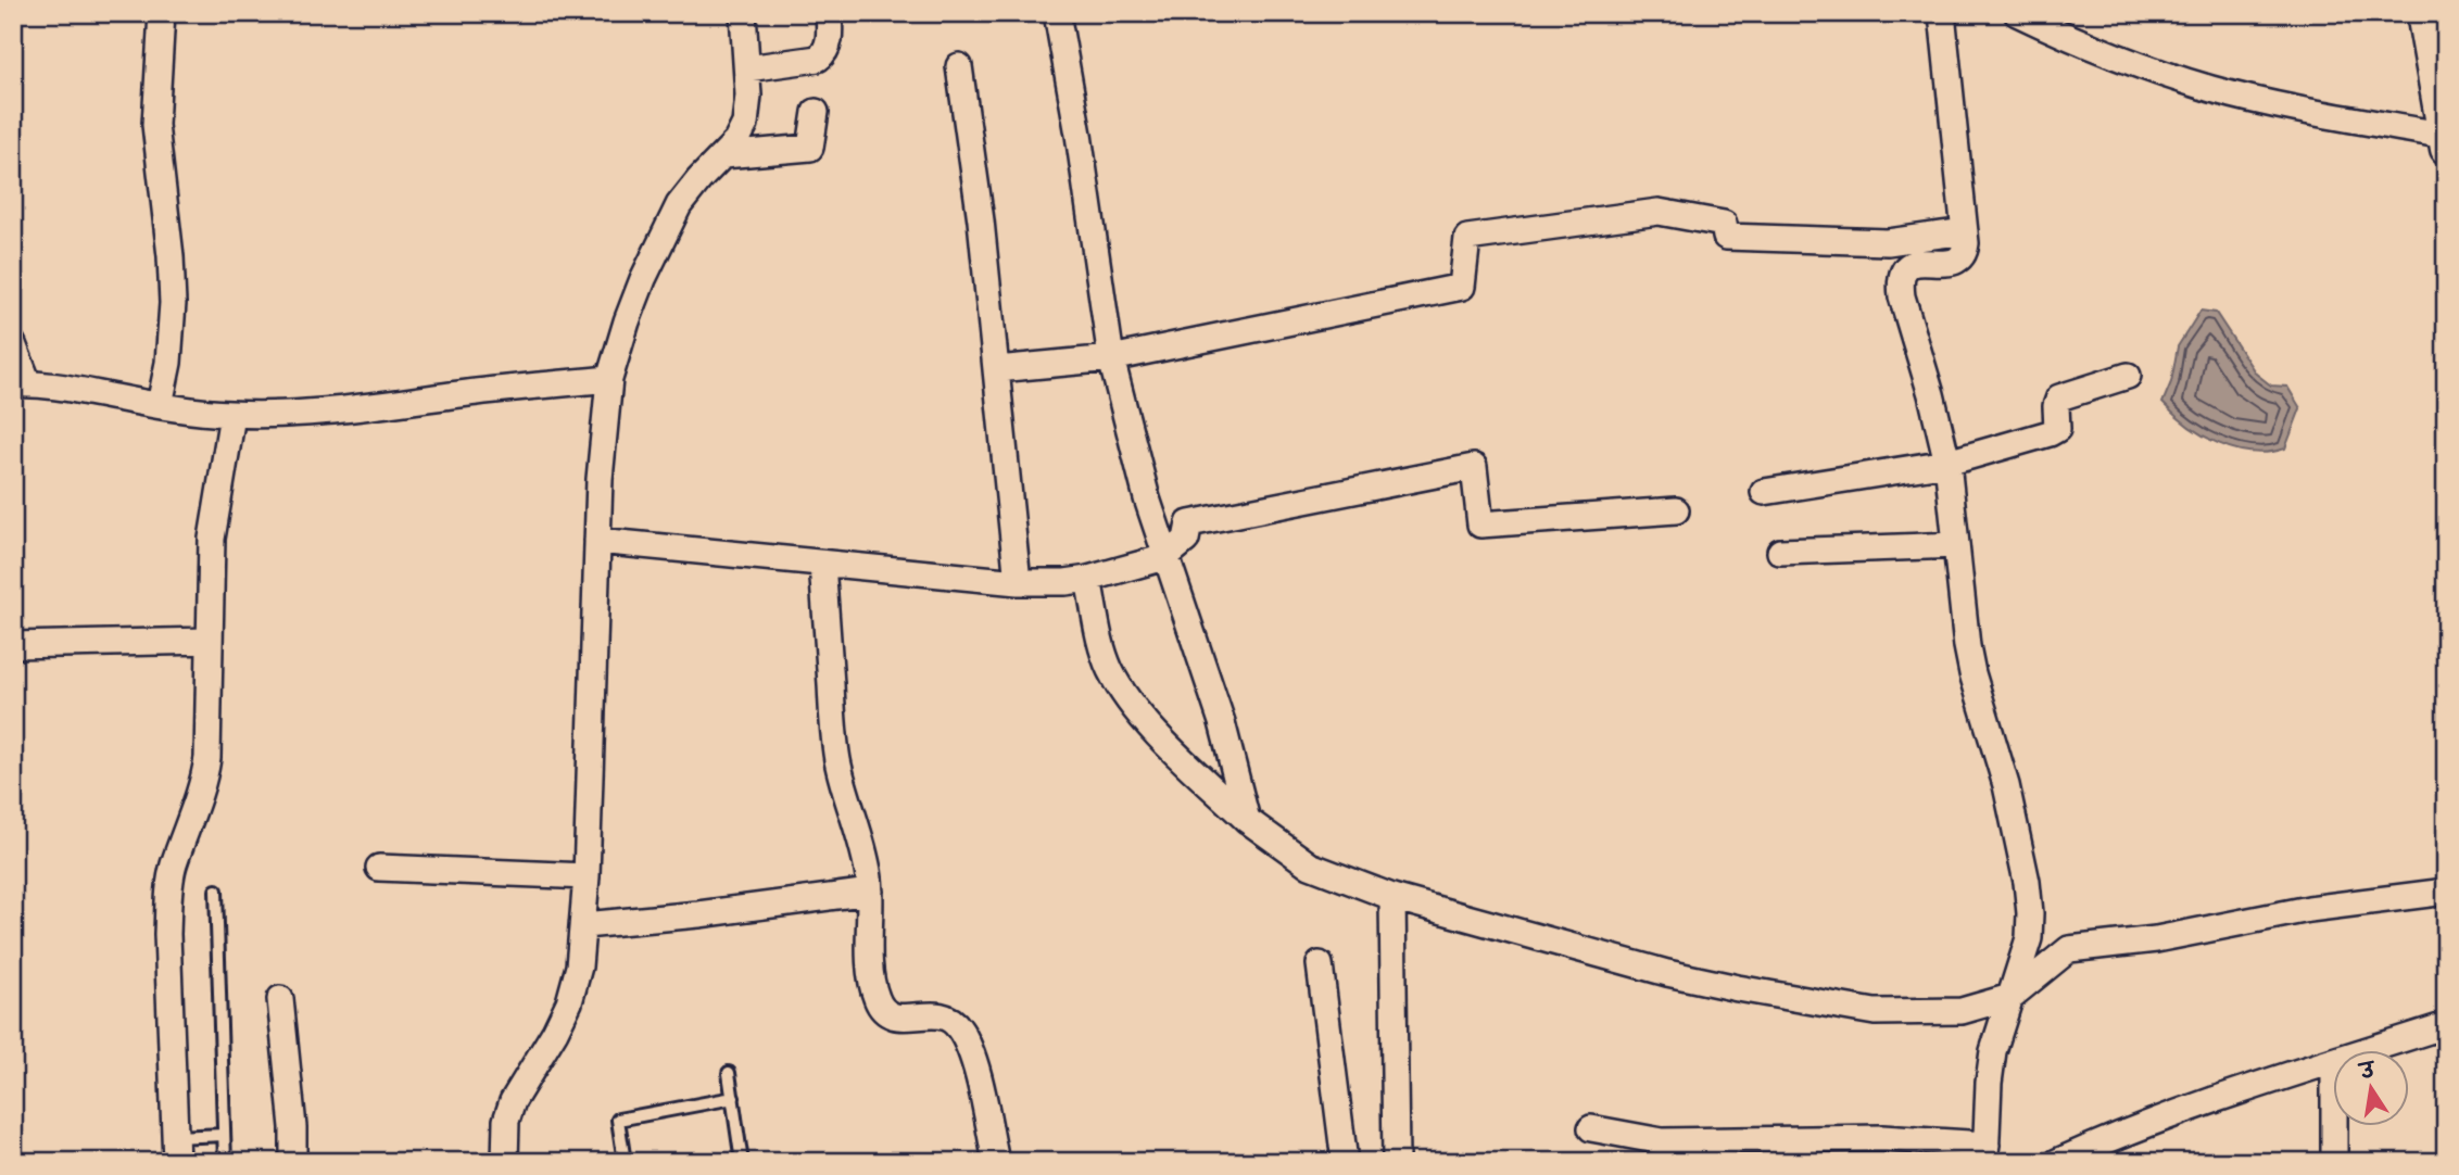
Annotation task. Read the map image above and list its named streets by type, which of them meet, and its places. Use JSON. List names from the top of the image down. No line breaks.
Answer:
{"north":"top"}
